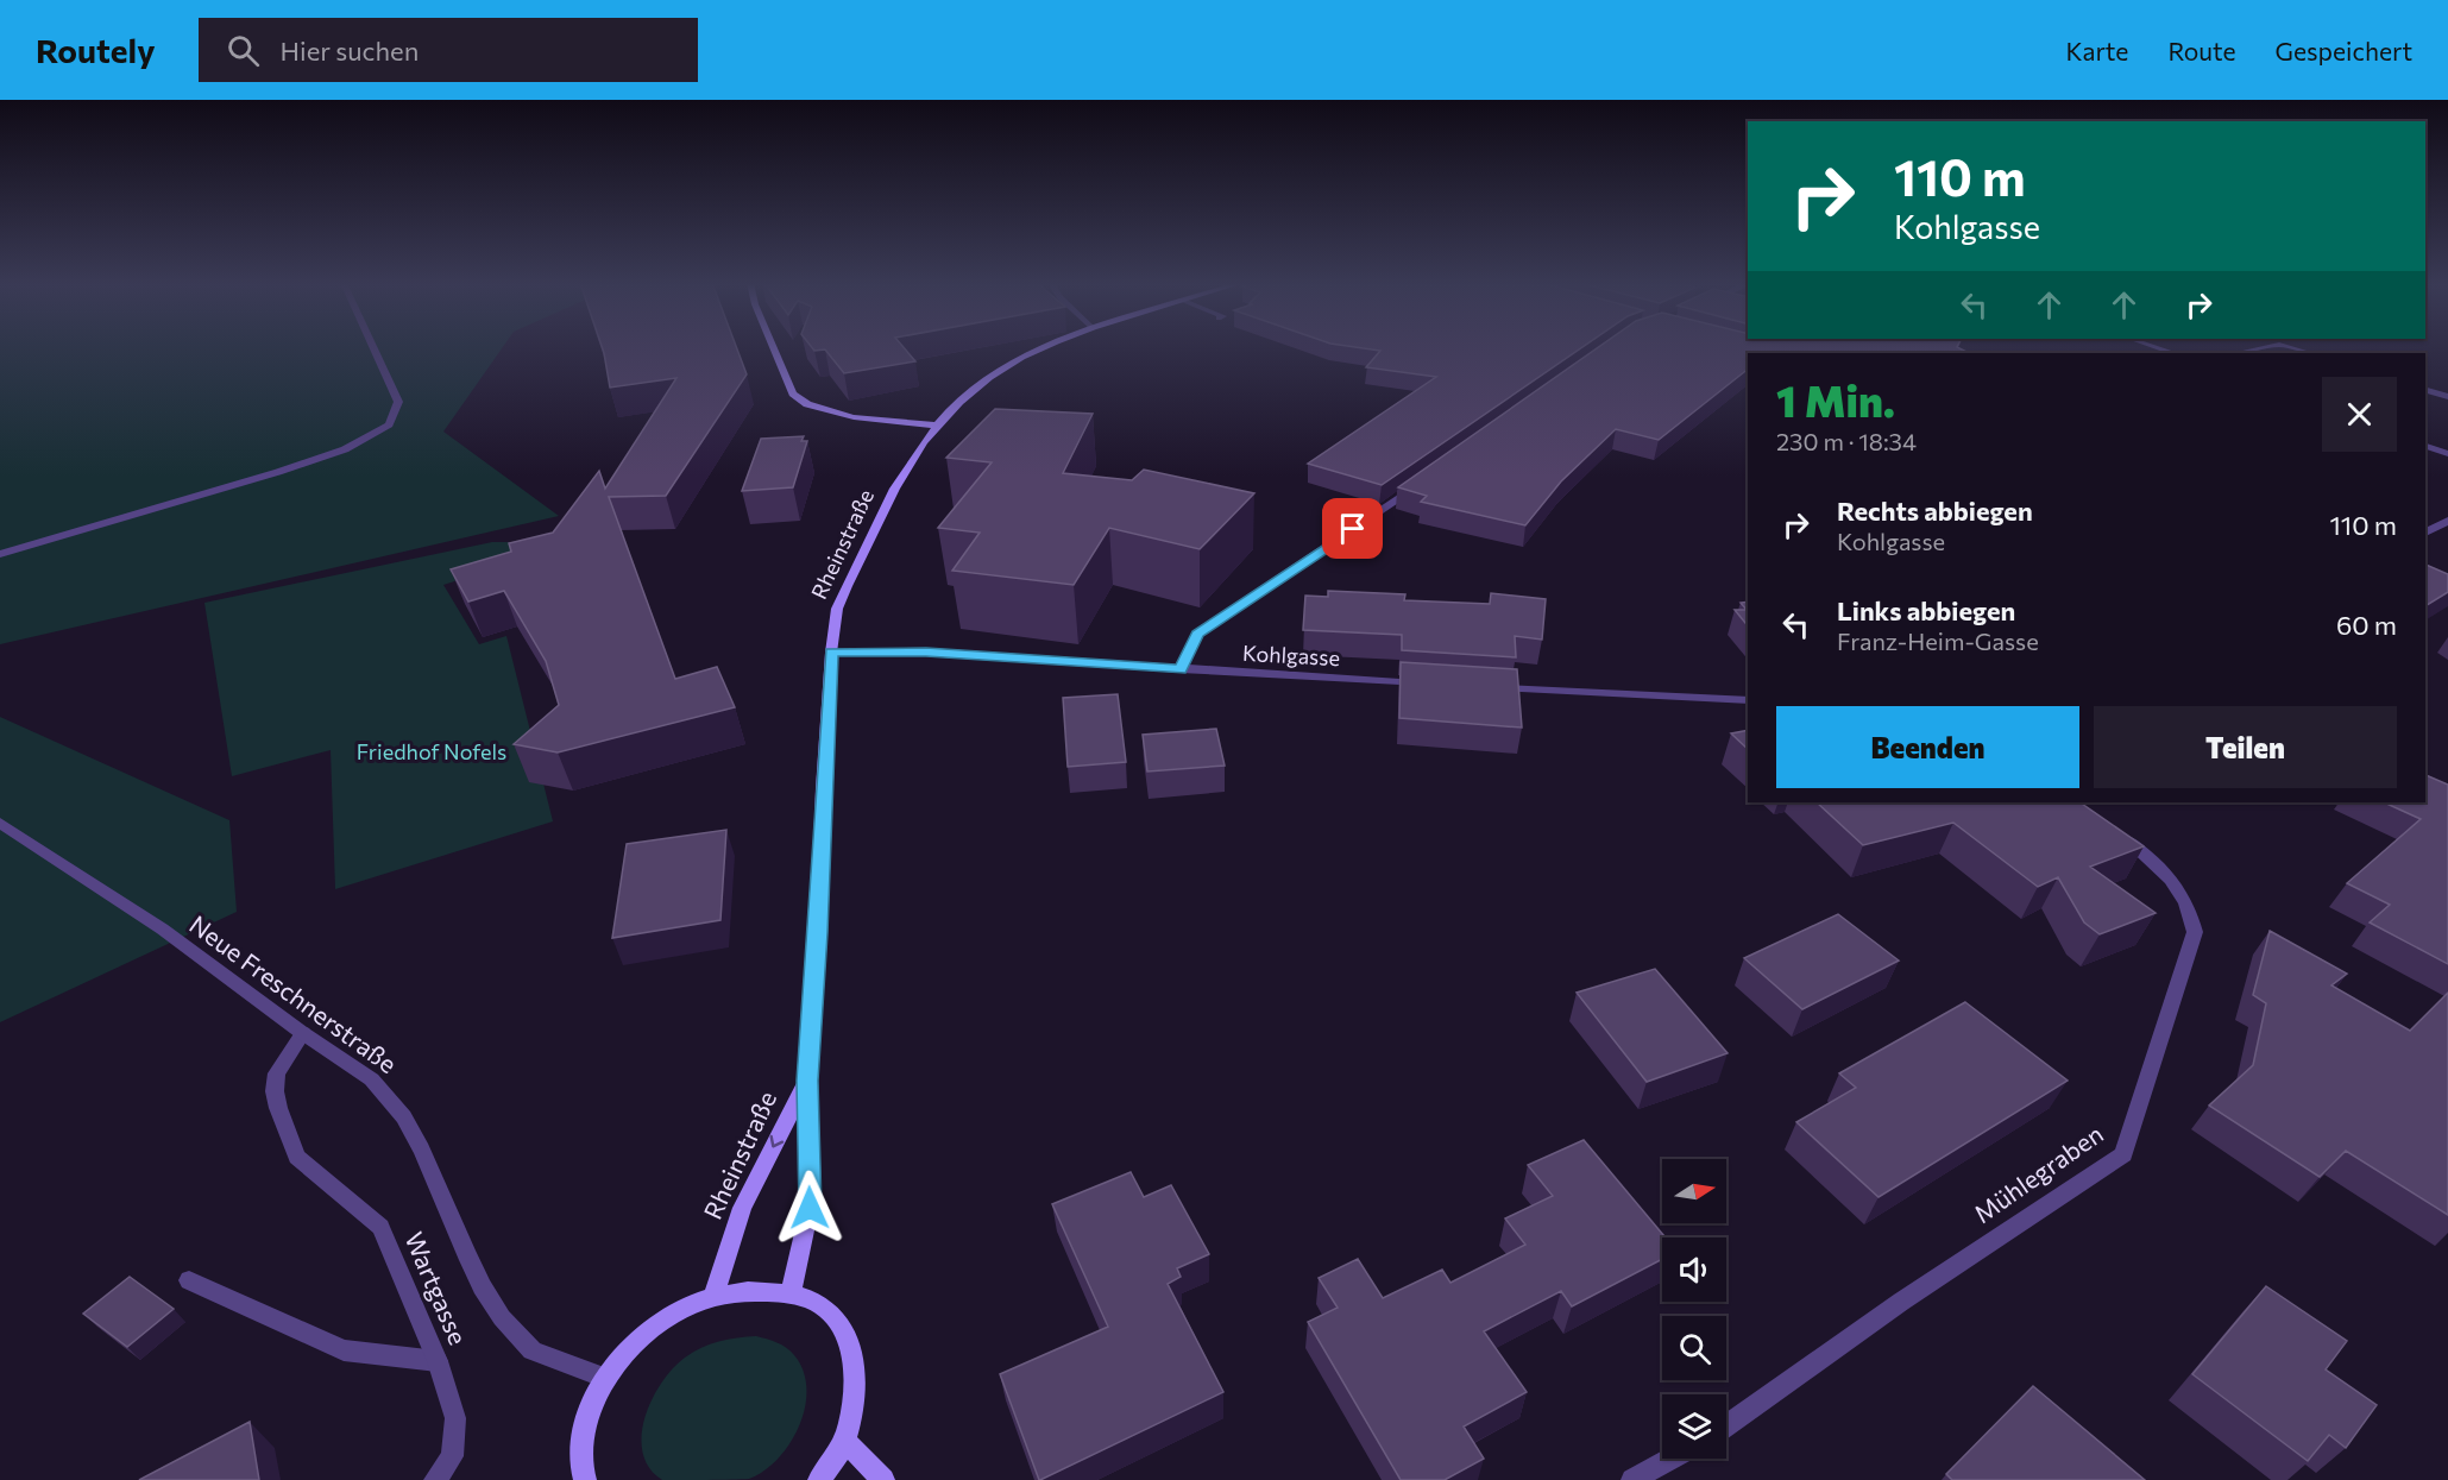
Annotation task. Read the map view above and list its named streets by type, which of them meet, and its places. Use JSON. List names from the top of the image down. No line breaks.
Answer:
{"streets":{"main road":["Rheinstraße"],"street":["Kohlgasse","Neue Freschnerstraße","Mühlegraben","Wartgasse"]},"crossings":[["Rheinstraße","Kohlgasse"],["Neue Freschnerstraße","Wartgasse"]],"parks":["Friedhof Nofels"],"north":"right","page":{"header":"Routely","search":"Hier suchen","nav":["Karte","Route","Gespeichert"],"turn":["110 m","Kohlgasse"],"heading":["1 Min.","230 m · 18:34"],"list":[{"name":"Rechts abbiegen","note":"Kohlgasse","value":"110 m"},{"name":"Links abbiegen","note":"Franz-Heim-Gasse","value":"60 m"}],"buttons":["Beenden","Teilen"]}}
